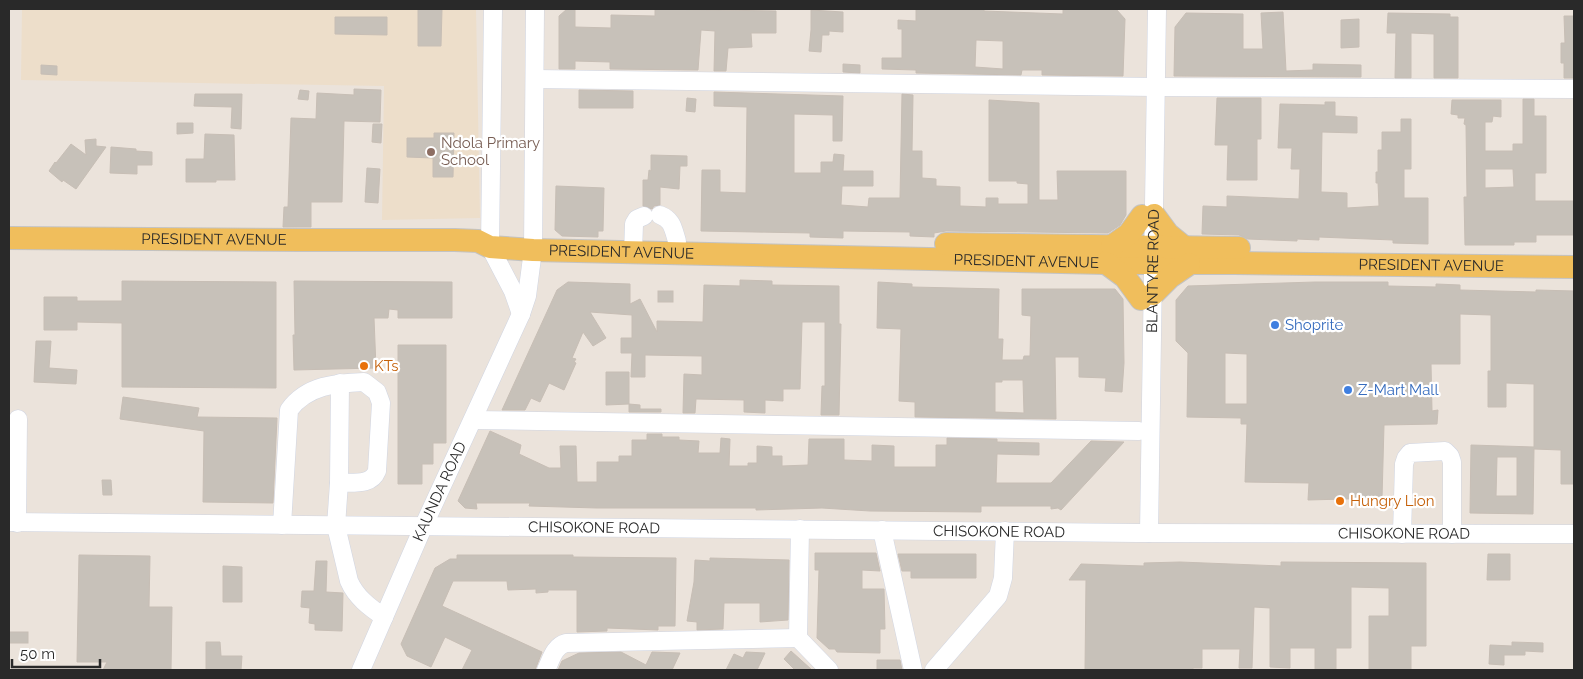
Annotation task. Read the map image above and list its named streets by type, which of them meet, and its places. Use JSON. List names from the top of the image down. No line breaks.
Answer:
{"streets":{"main road":["PRESIDENT AVENUE"],"street":["BLANTYRE ROAD","KAUNDA ROAD","CHISOKONE ROAD"]},"crossings":[["PRESIDENT AVENUE","BLANTYRE ROAD"],["PRESIDENT AVENUE","KAUNDA ROAD"],["BLANTYRE ROAD","CHISOKONE ROAD"],["KAUNDA ROAD","CHISOKONE ROAD"]],"places":["Ndola Primary School","Shoprite","KTs","Z-Mart Mall","Hungry Lion"],"scale_bar":"50 m"}
